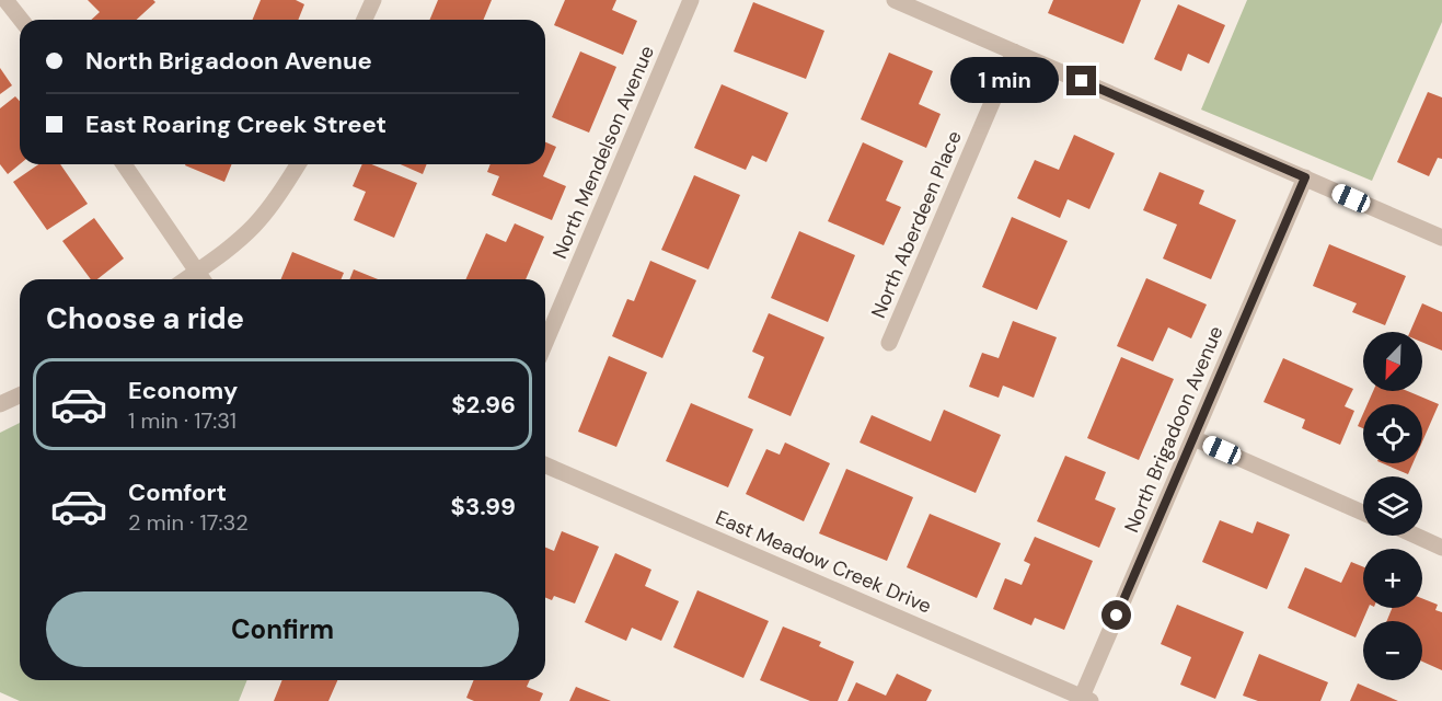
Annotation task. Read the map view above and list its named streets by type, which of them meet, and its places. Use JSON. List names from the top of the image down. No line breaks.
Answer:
{"streets":{"street":["North Mendelson Avenue","North Aberdeen Place","North Brigadoon Avenue","East Meadow Creek Drive"]},"crossings":[["North Brigadoon Avenue","East Meadow Creek Drive"]],"north":"bottom left","page":{"banner":["North Brigadoon Avenue","East Roaring Creek Street"],"bubble":"1 min","heading":"Choose a ride","map_buttons":["+","−"],"list":[{"name":"Economy","note":"1 min · 17:31","value":"$2.96"},{"name":"Comfort","note":"2 min · 17:32","value":"$3.99"}],"buttons":"Confirm"}}
